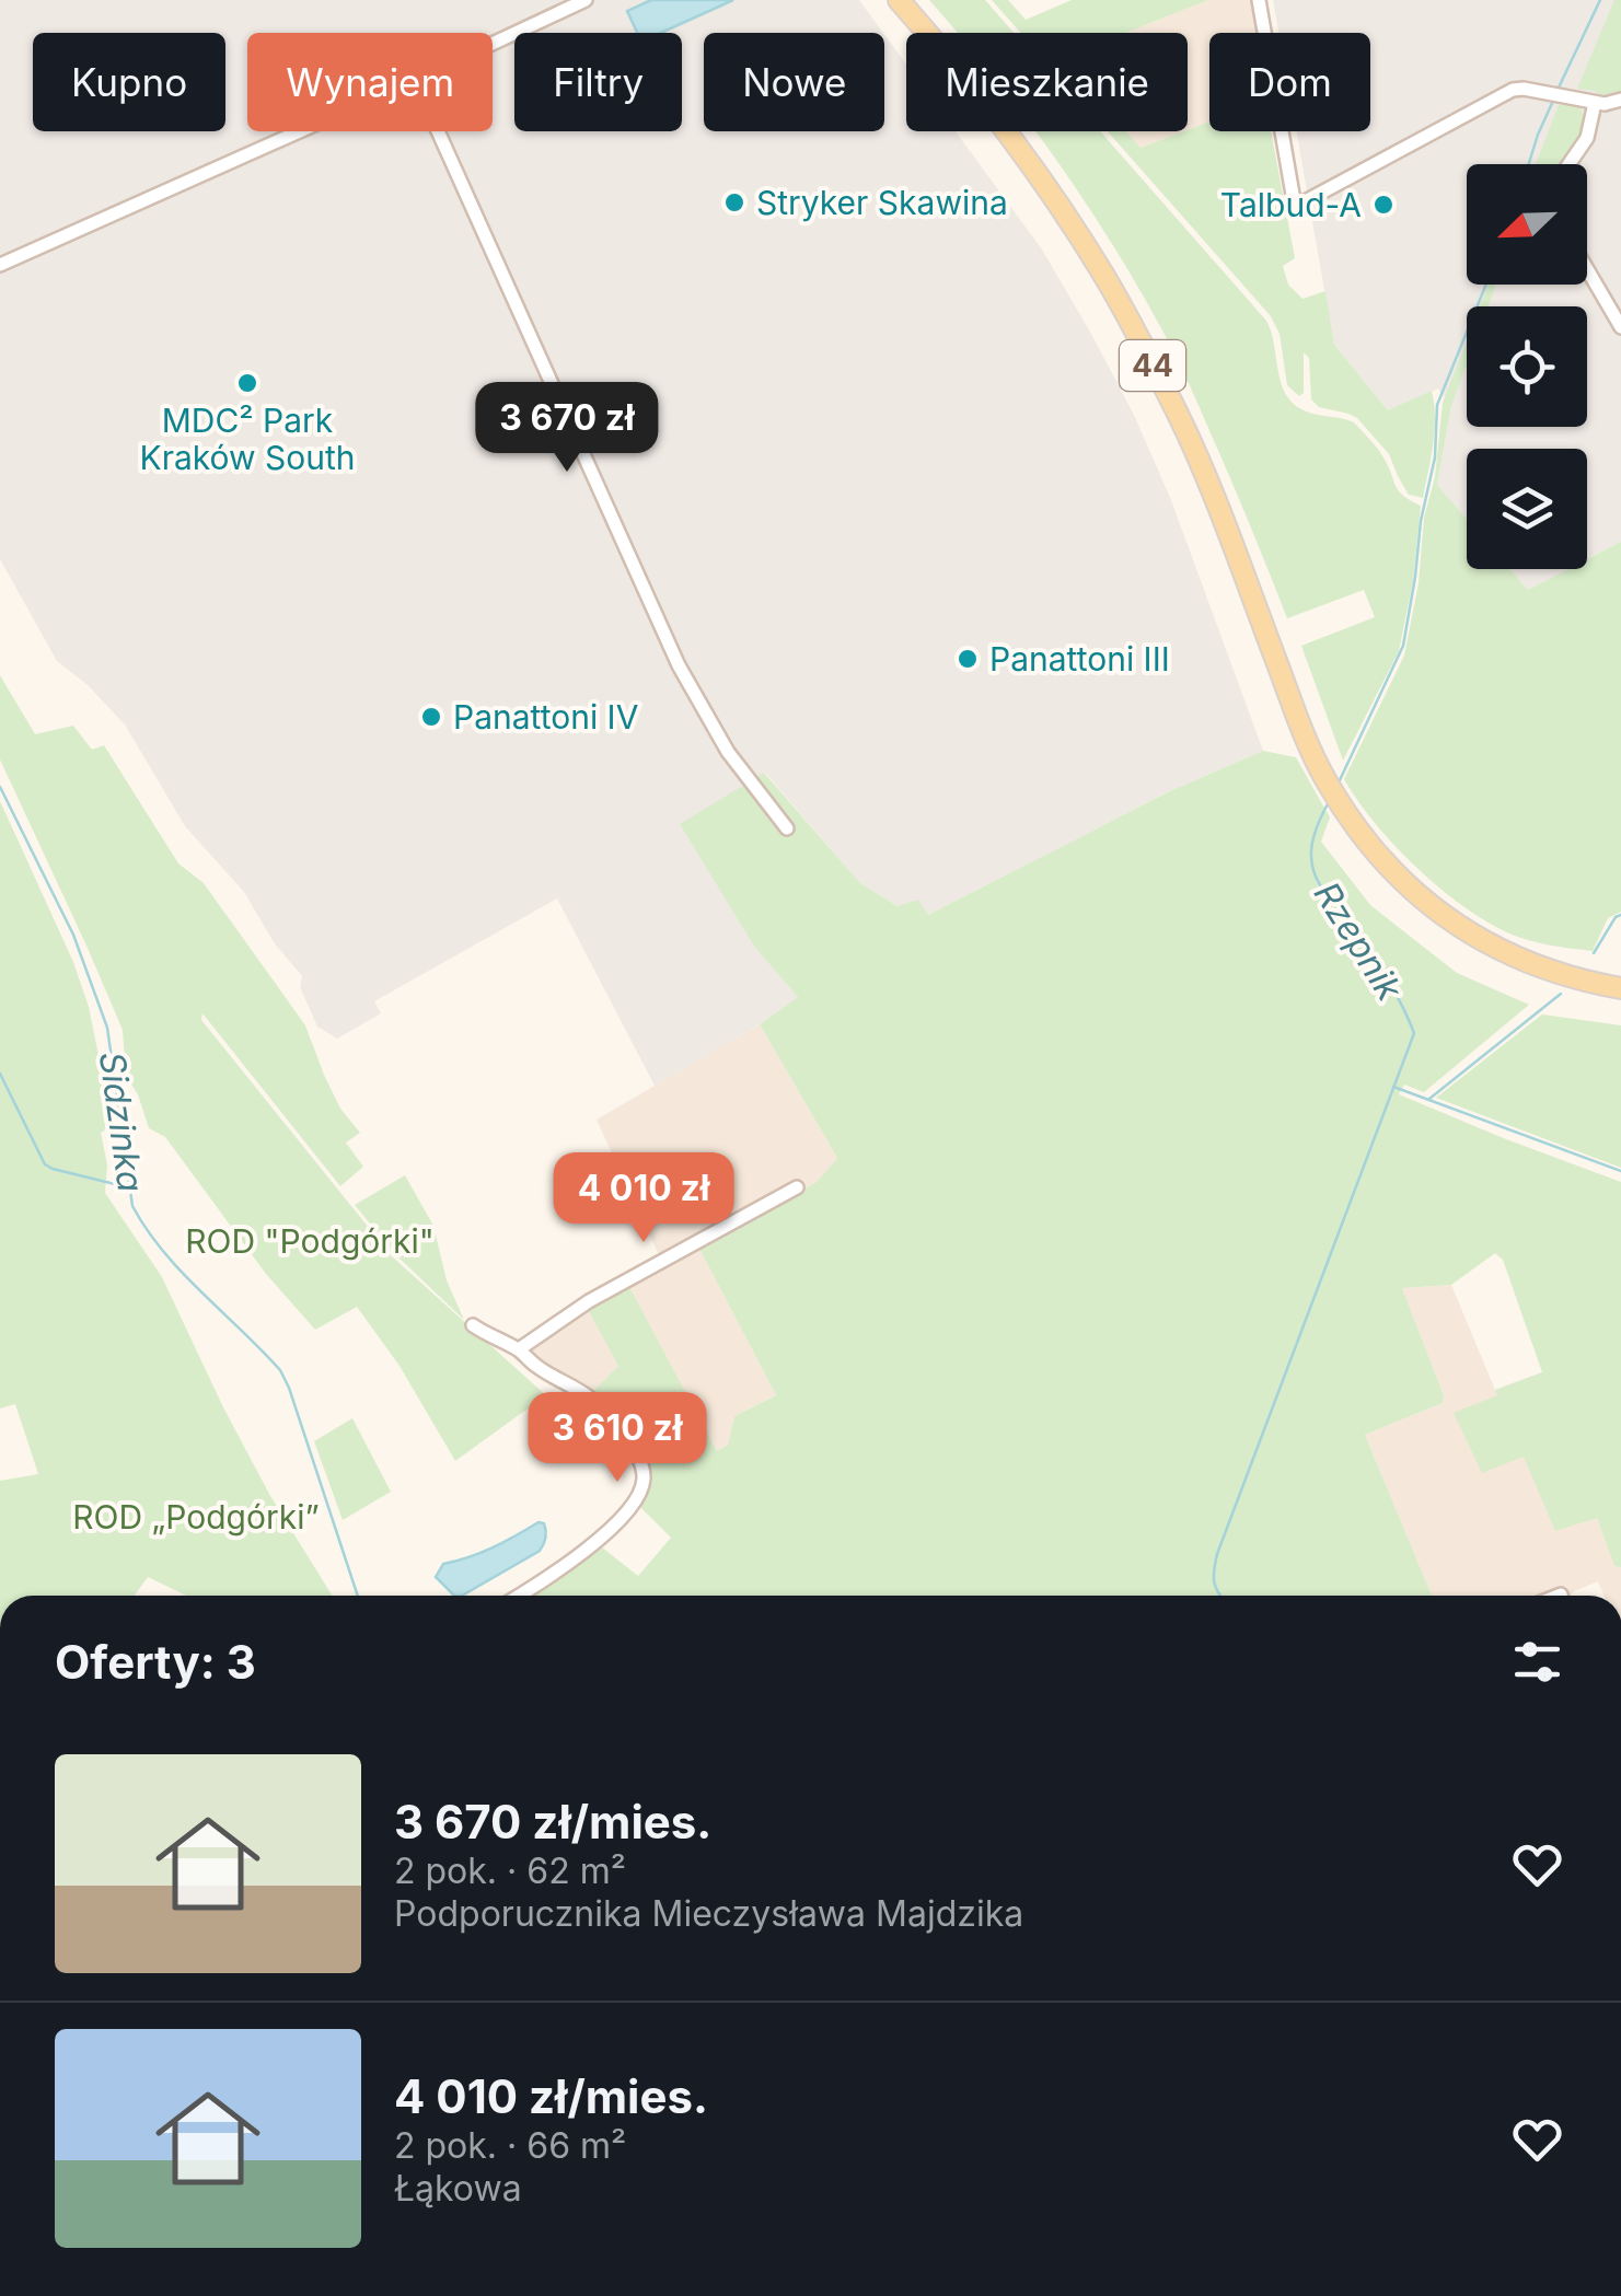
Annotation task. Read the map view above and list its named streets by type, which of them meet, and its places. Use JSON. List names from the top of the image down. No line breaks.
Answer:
{"streets":{"main road":["44"]},"water":["Rzepnik","Sidzinka"],"parks":["ROD \"Podgórki\"","ROD „Podgórki”"],"places":["Stryker Skawina","Talbud-A","MDC² Park Kraków South","Panattoni III","Panattoni IV"],"north":"bottom left","page":{"chip":["Kupno","Wynajem","Filtry","Nowe","Mieszkanie","Dom"],"price":["3 670 zł","4 010 zł","3 610 zł"],"heading":"Oferty: 3","list":[{"name":"3 670 zł/mies.","note":"2 pok. · 62 m² · Podporucznika Mieczysława Majdzika"},{"name":"4 010 zł/mies.","note":"2 pok. · 66 m² · Łąkowa"}]}}
